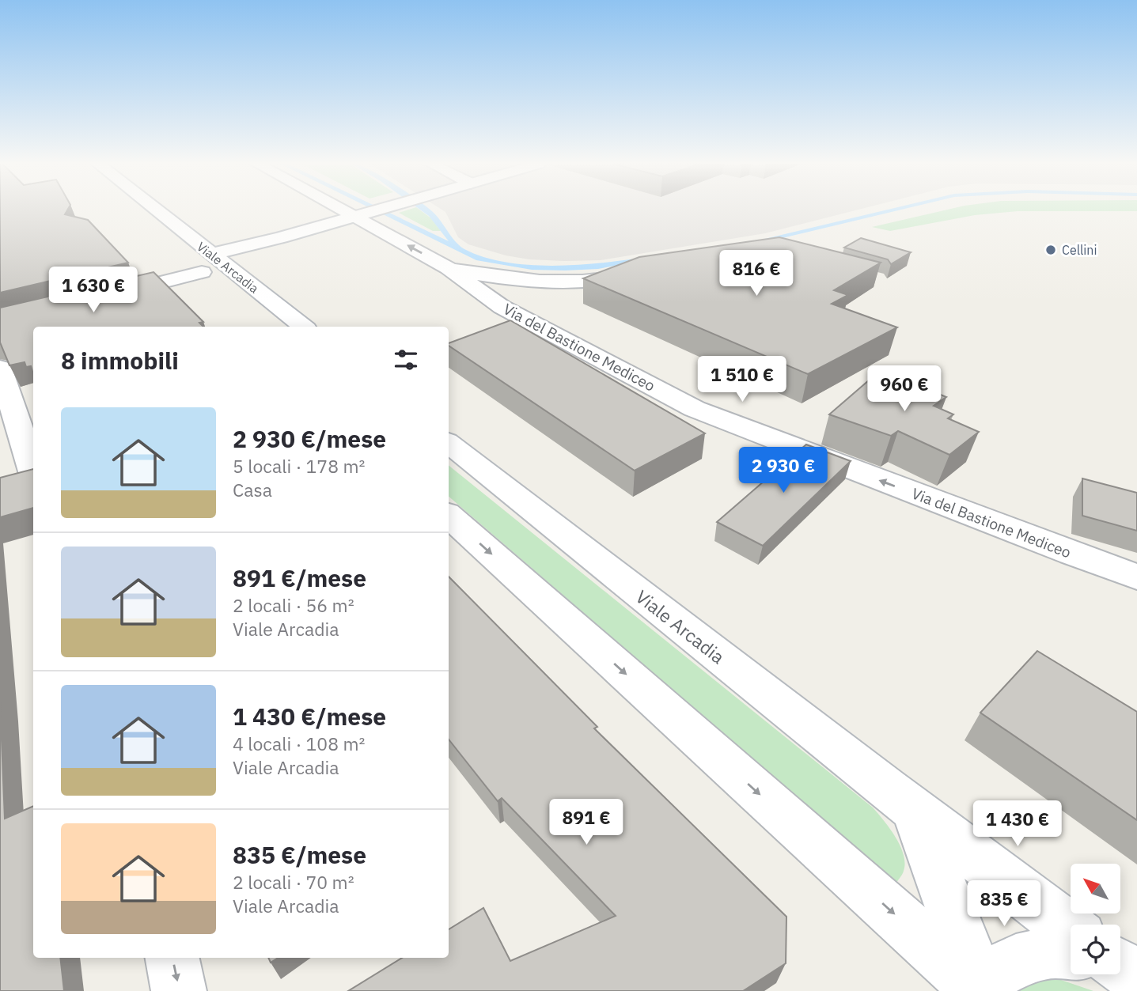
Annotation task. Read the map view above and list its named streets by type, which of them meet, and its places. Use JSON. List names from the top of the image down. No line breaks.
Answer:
{"streets":{"street":["Viale Arcadia","Via del Bastione Mediceo"]},"places":["Cellini"],"north":"top left","page":{"price":["816 €","1 630 €","1 510 €","960 €","2 930 €","891 €","1 430 €","835 €"],"heading":"8 immobili","list":[{"name":"2 930 €/mese","note":"5 locali · 178 m² · Casa"},{"name":"891 €/mese","note":"2 locali · 56 m² · Viale Arcadia"},{"name":"1 430 €/mese","note":"4 locali · 108 m² · Viale Arcadia"},{"name":"835 €/mese","note":"2 locali · 70 m² · Viale Arcadia"}]}}
